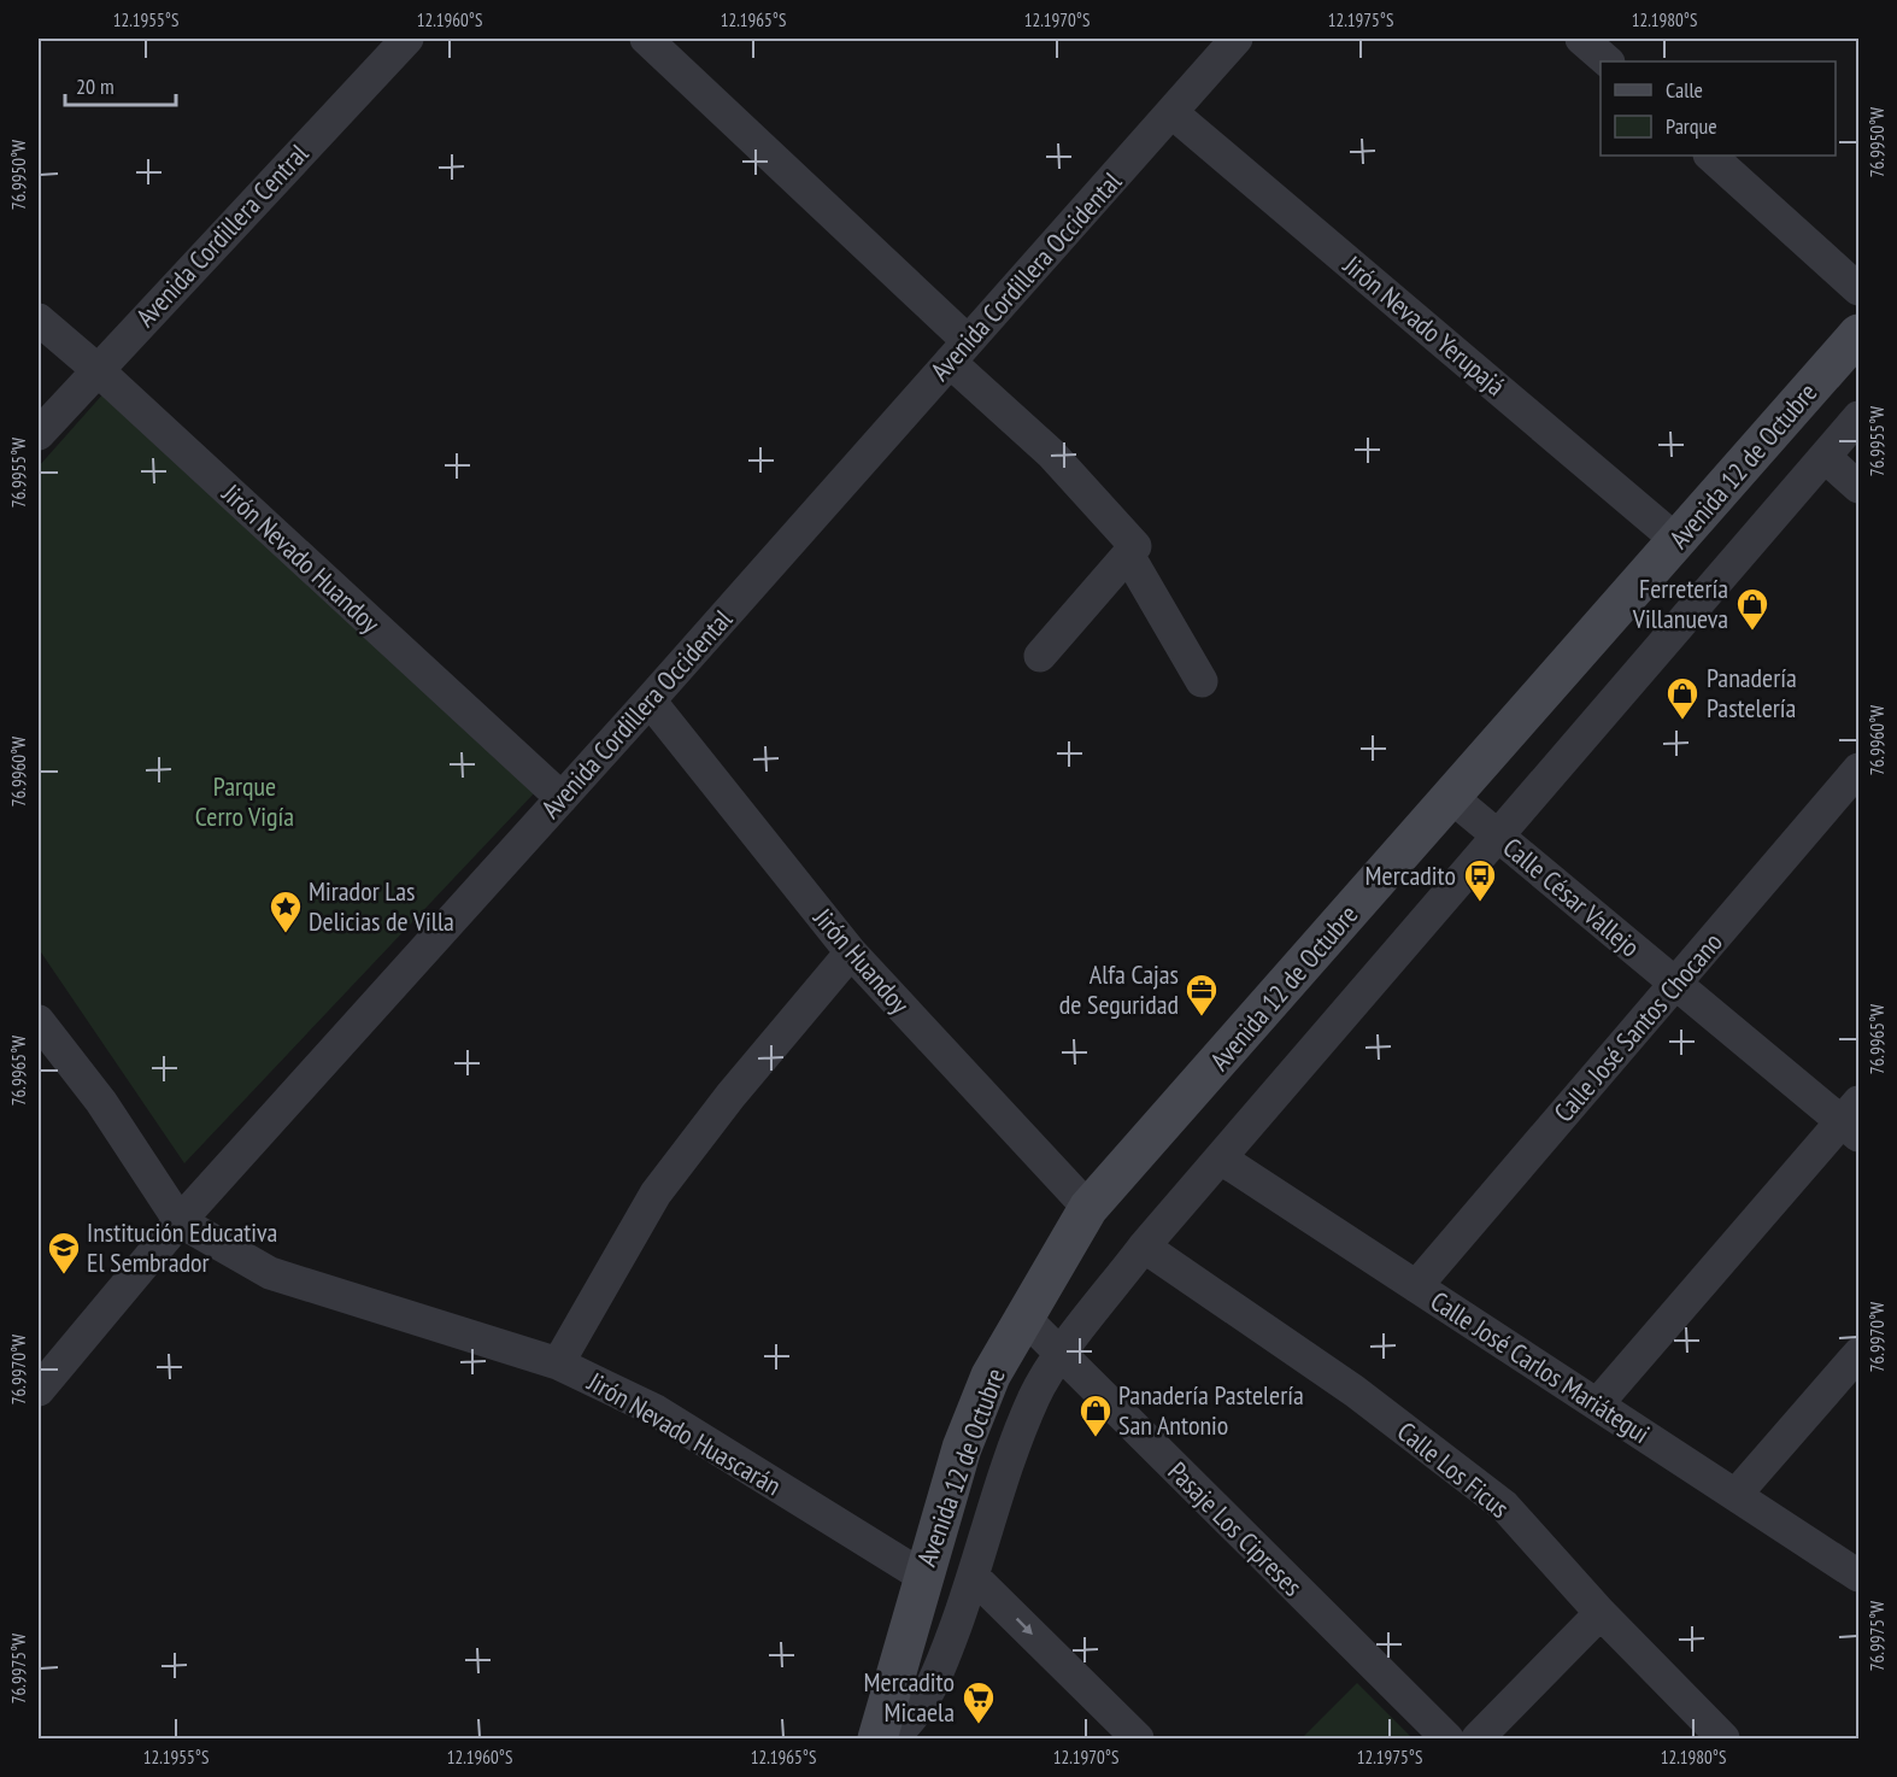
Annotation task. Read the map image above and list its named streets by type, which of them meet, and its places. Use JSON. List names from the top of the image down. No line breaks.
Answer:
{"streets":{"street":["Avenida Cordillera Central","Avenida Cordillera Occidental","Jirón Nevado Yerupajá","Avenida 12 de Octubre","Jirón Nevado Huandoy","Calle César Vallejo","Jirón Huandoy","Calle José Santos Chocano","Calle José Carlos Mariátegui","Jirón Nevado Huascarán","Calle Los Ficus","Pasaje Los Cipreses"]},"crossings":[["Avenida Cordillera Central","Jirón Nevado Huandoy"],["Avenida Cordillera Occidental","Jirón Nevado Yerupajá"],["Avenida Cordillera Occidental","Jirón Nevado Huandoy"],["Avenida Cordillera Occidental","Jirón Huandoy"],["Avenida Cordillera Occidental","Jirón Nevado Huascarán"],["Jirón Nevado Yerupajá","Avenida 12 de Octubre"],["Avenida 12 de Octubre","Calle César Vallejo"],["Avenida 12 de Octubre","Jirón Huandoy"],["Avenida 12 de Octubre","Calle José Carlos Mariátegui"],["Avenida 12 de Octubre","Jirón Nevado Huascarán"],["Avenida 12 de Octubre","Calle Los Ficus"],["Avenida 12 de Octubre","Pasaje Los Cipreses"],["Calle César Vallejo","Calle José Santos Chocano"],["Calle José Santos Chocano","Calle José Carlos Mariátegui"]],"parks":["Parque Cerro Vigía"],"places":{"shop":["Ferretería Villanueva","Panadería Pastelería","Panadería Pastelería San Antonio"],"bus stop":["Mercadito"],"place":["Mirador Las Delicias de Villa"],"office":["Alfa Cajas de Seguridad"],"school or university":["Institución Educativa El Sembrador"],"supermarket":["Mercadito Micaela"]},"legend":["Calle","Parque"],"scale_bar":"20 m","coordinates":["12.1955°S","12.1960°S","12.1965°S","12.1970°S","12.1975°S","12.1980°S","76.9950°W","76.9955°W","76.9960°W","76.9965°W","76.9970°W","76.9975°W"]}
